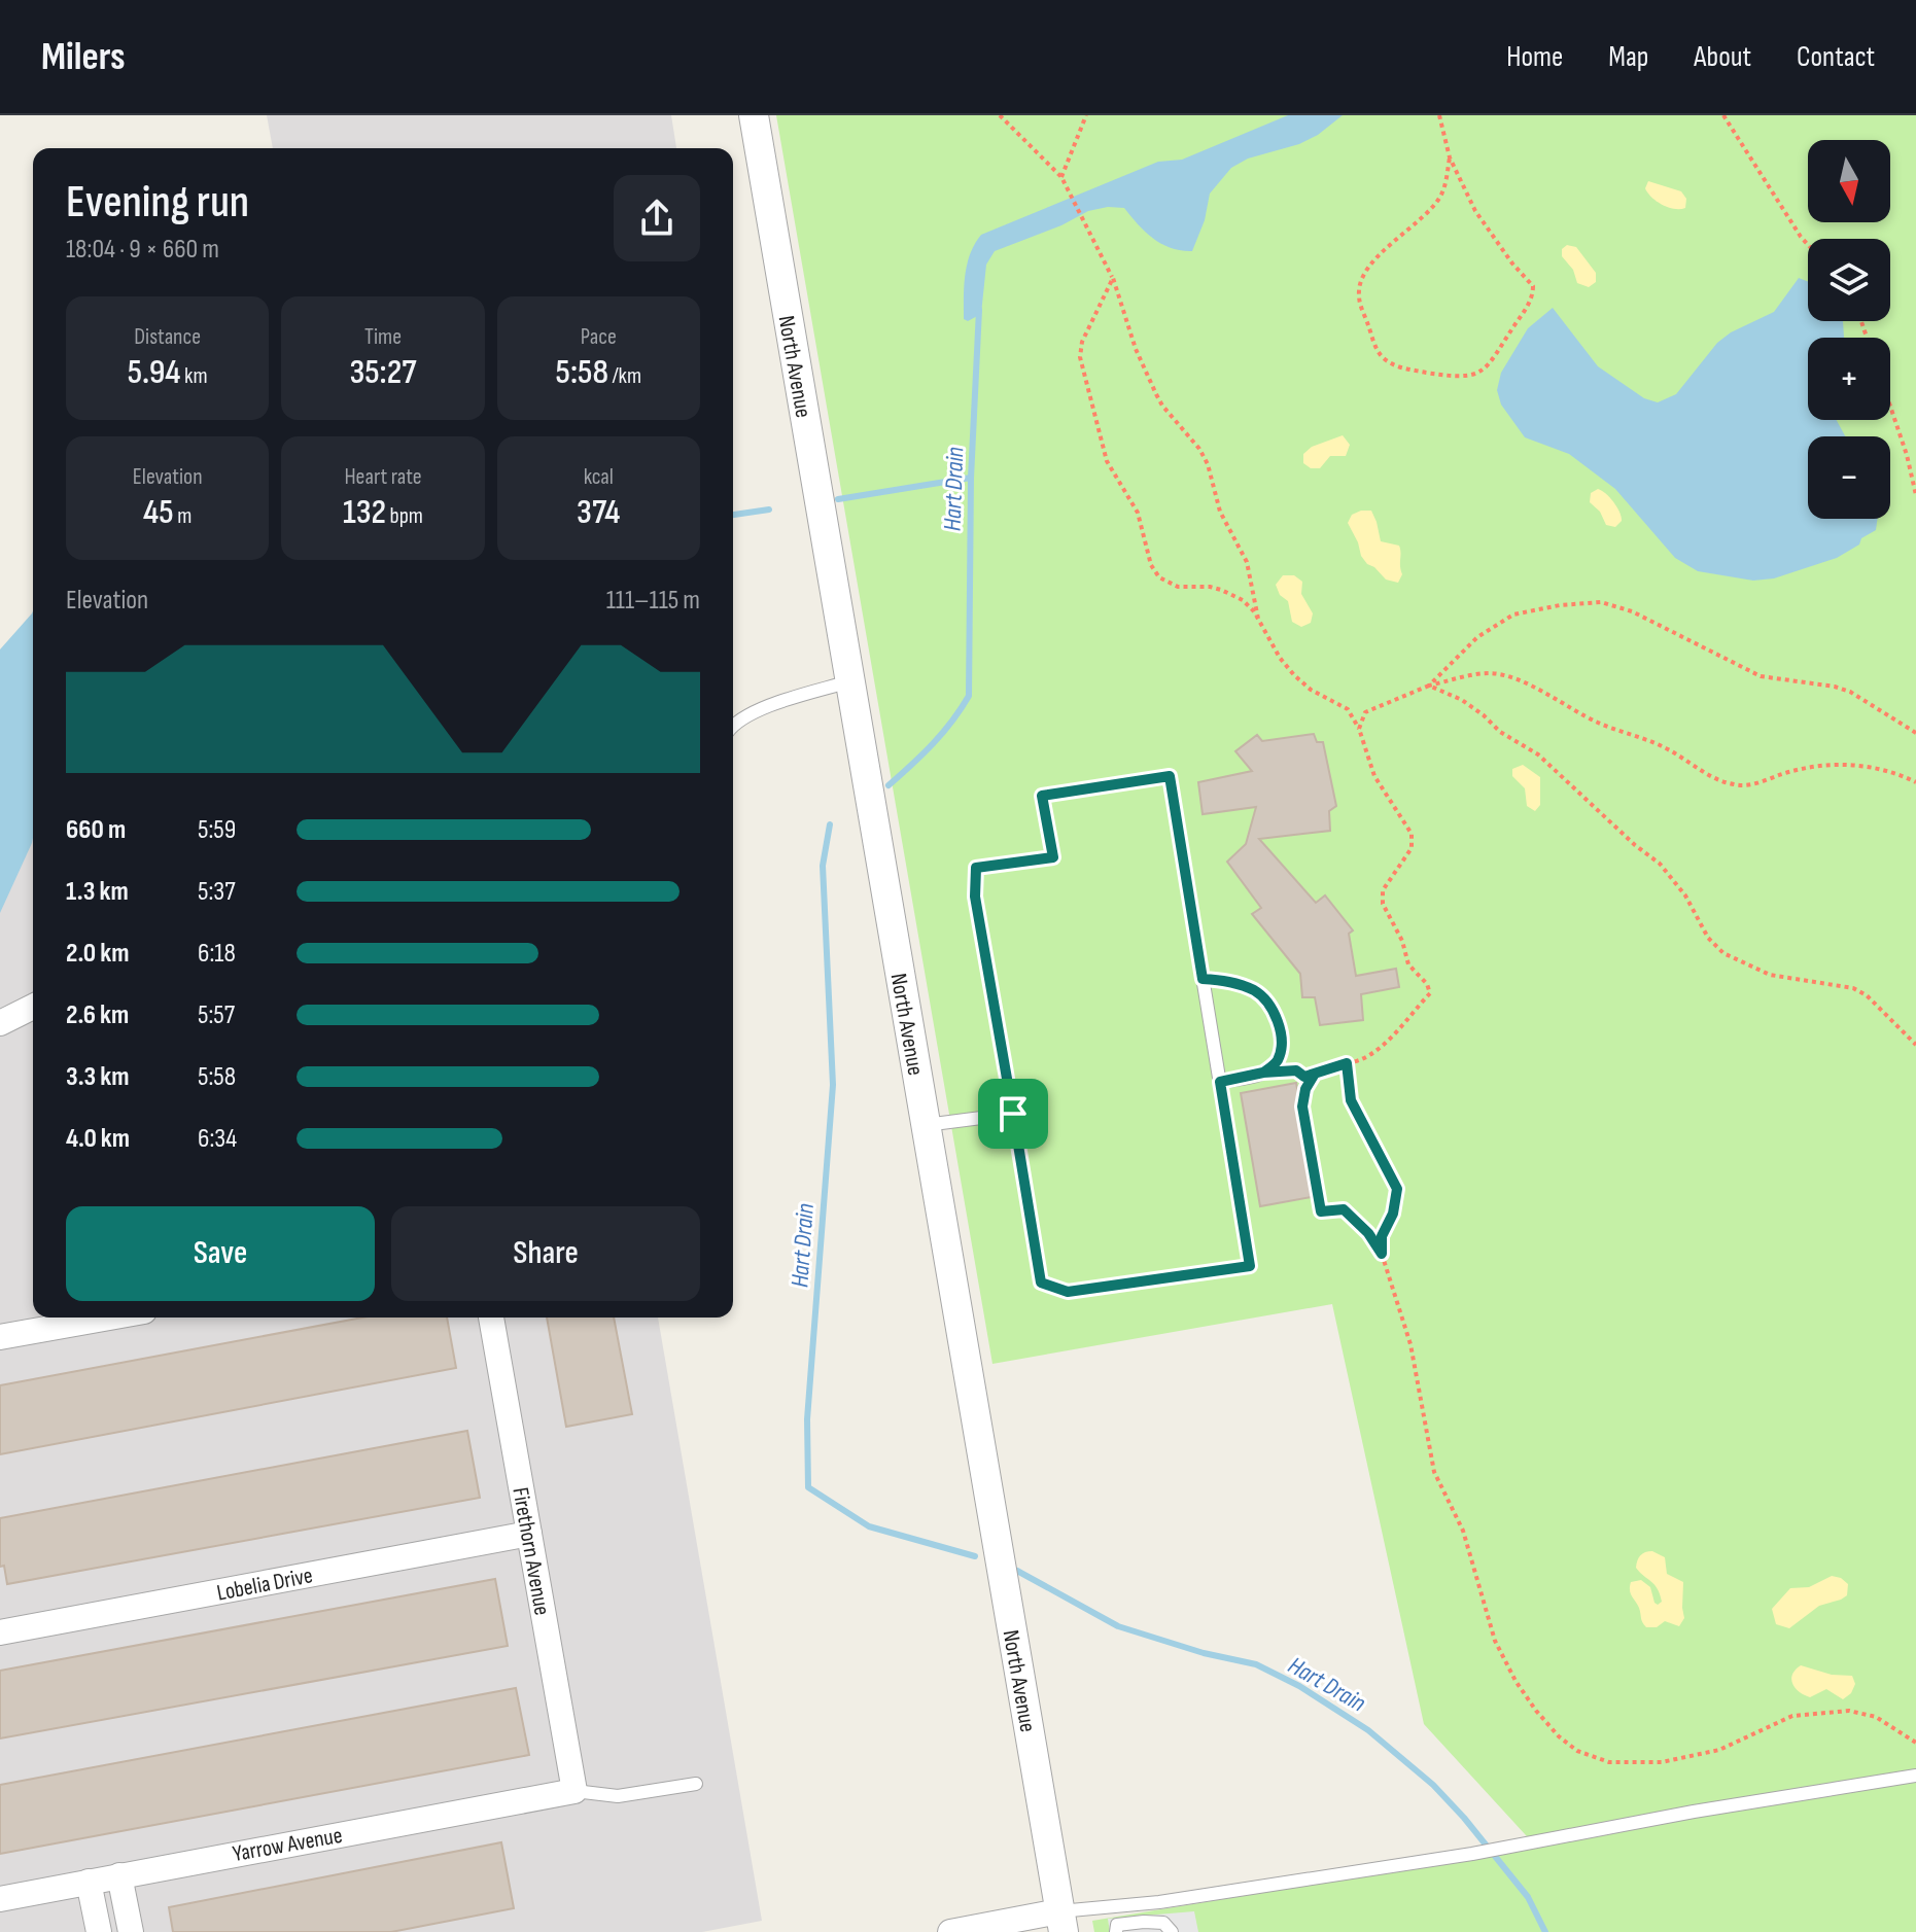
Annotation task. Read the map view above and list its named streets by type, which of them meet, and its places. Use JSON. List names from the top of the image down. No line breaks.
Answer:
{"streets":{"street":["North Avenue","Firethorn Avenue","Lobelia Drive","Yarrow Avenue"]},"crossings":[["Firethorn Avenue","Lobelia Drive"],["Firethorn Avenue","Yarrow Avenue"]],"water":["Hart Drain"],"north":"bottom","page":{"header":"Milers","nav":["Home","Map","About","Contact"],"map_buttons":["+","−"],"heading":["Evening run","18:04 · 9 × 660 m"],"stats":[["Distance","5.94 km"],["Time","35:27"],["Pace","5:58 /km"],["Elevation","45 m"],["Heart rate","132 bpm"],["kcal","374"]],"chart":["Elevation","111–115 m"],"list":[{"name":"660 m","note":"5:59"},{"name":"1.3 km","note":"5:37"},{"name":"2.0 km","note":"6:18"},{"name":"2.6 km","note":"5:57"},{"name":"3.3 km","note":"5:58"},{"name":"4.0 km","note":"6:34"}],"buttons":["Save","Share"]}}
